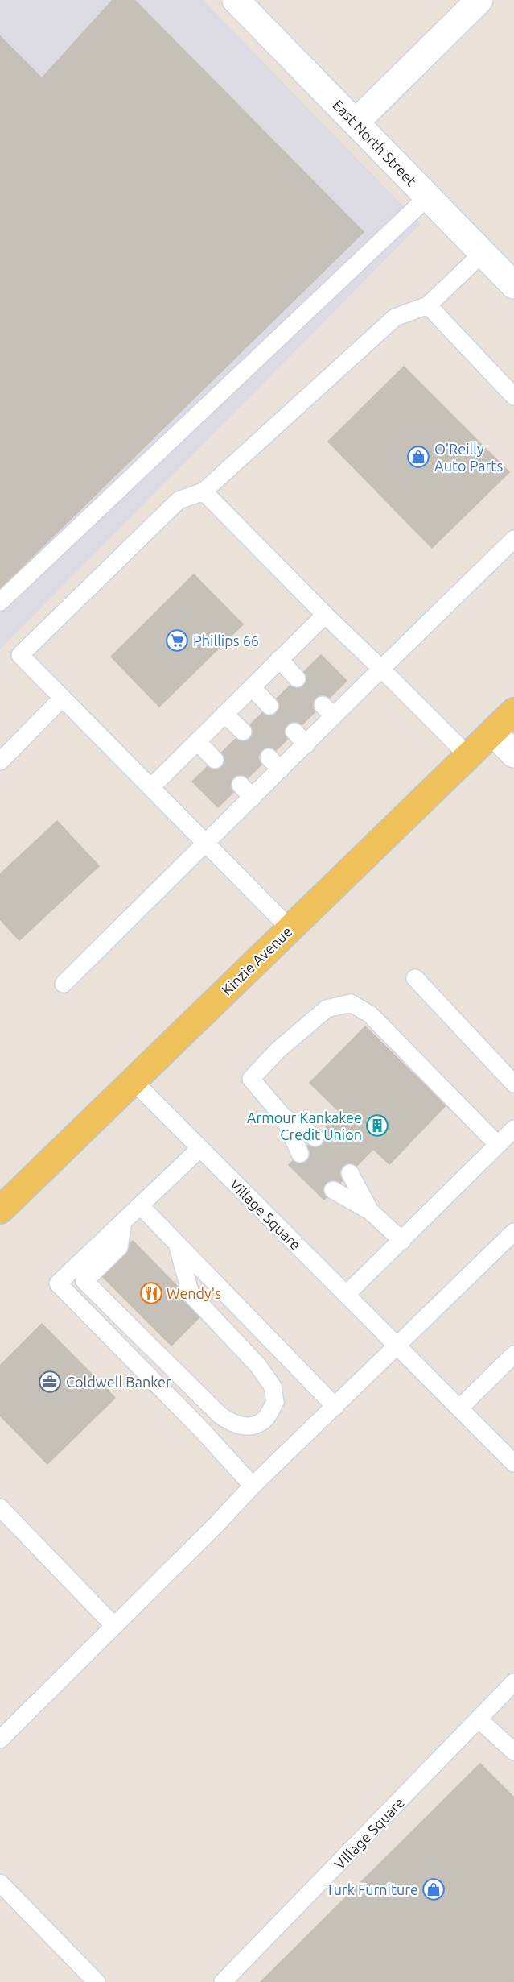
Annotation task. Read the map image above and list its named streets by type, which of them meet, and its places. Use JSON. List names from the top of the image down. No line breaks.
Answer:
{"streets":{"main road":["Kinzie Avenue"],"street":["East North Street"],"lane":["Village Square"]},"crossings":[["Kinzie Avenue","Village Square"]],"places":{"shop":["O'Reilly Auto Parts","Turk Furniture"],"supermarket":["Phillips 66"],"building":["Armour Kankakee Credit Union"],"restaurant":["Wendy's"],"office":["Coldwell Banker"]}}
